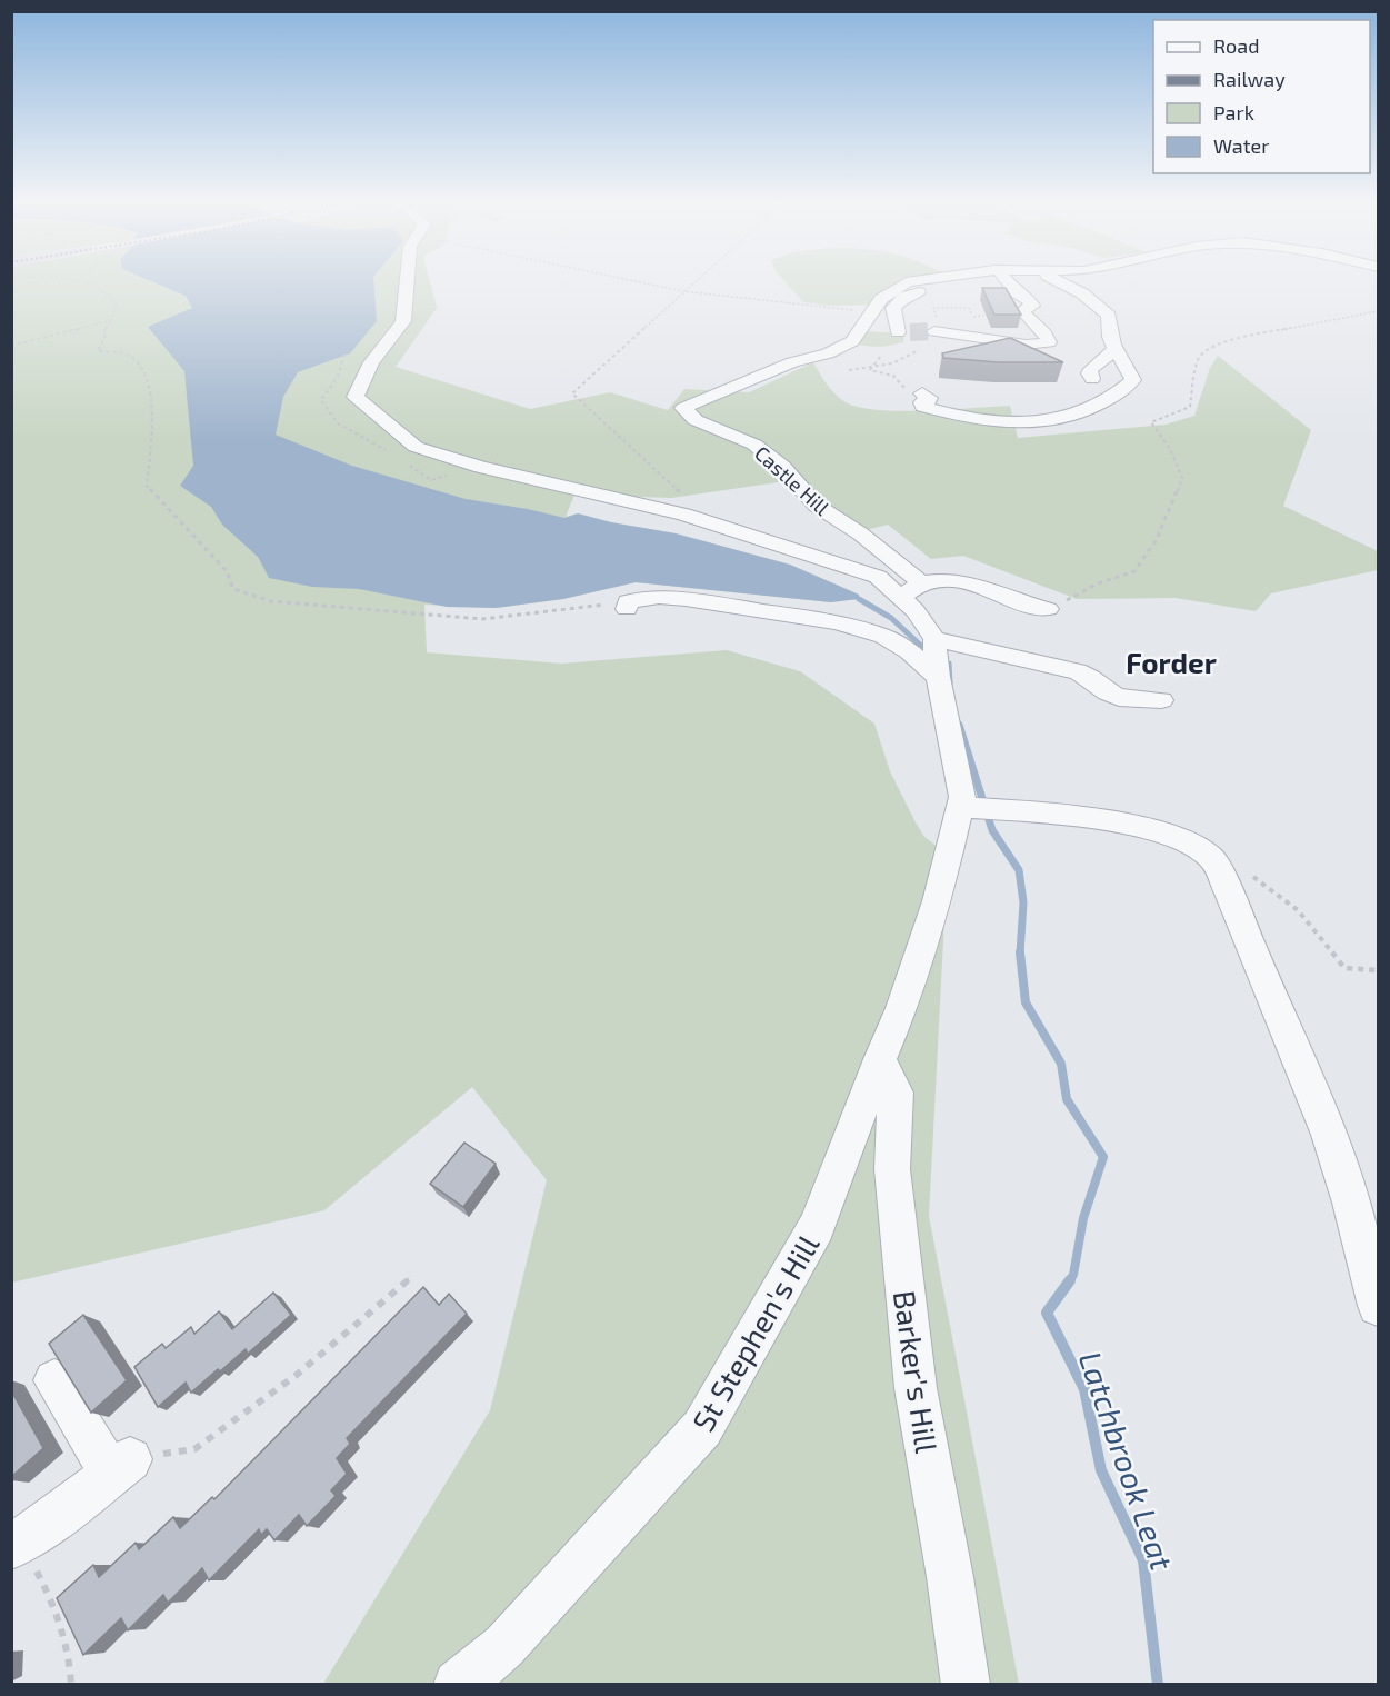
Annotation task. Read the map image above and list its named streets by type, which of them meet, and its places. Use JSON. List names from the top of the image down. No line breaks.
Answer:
{"streets":{"street":["Castle Hill","St Stephen's Hill","Barker's Hill"]},"crossings":[["St Stephen's Hill","Barker's Hill"]],"districts":["Forder"],"water":["Latchbrook Leat"],"legend":["Road","Railway","Park","Water"]}
